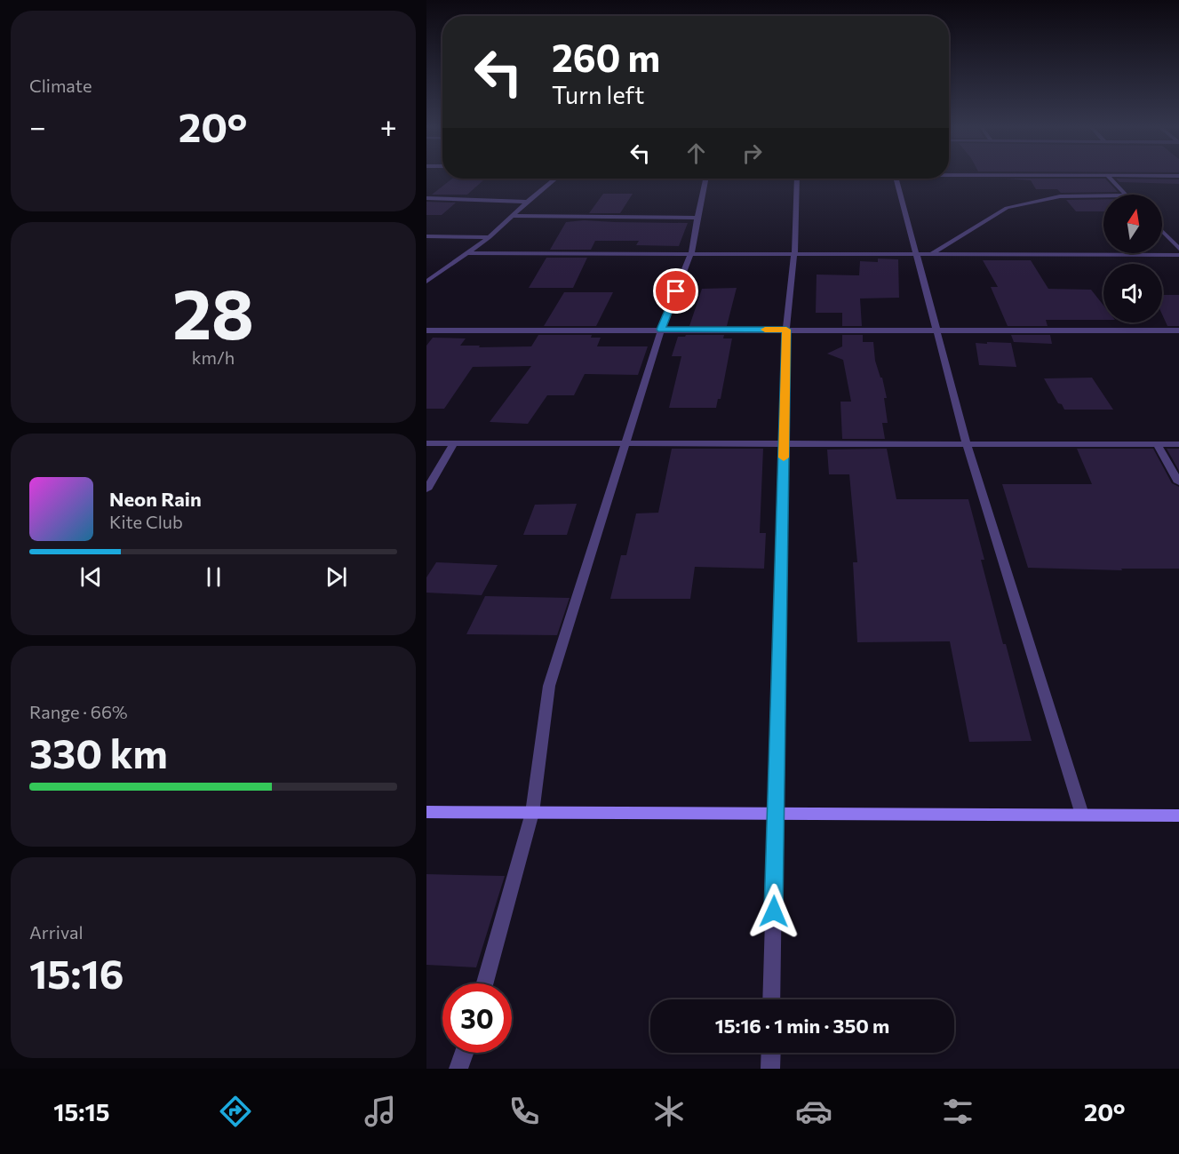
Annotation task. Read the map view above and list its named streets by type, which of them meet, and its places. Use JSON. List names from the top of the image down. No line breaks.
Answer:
{"north":"top","page":{"tile":["Climate",["28","km/h"],["Range · 66%","330 km"],["Arrival","15:16"]],"turn":["260 m","Turn left"],"heat":["−","20°","+"],"song":["Neon Rain","Kite Club"],"limit":"30","trip":"15:16 · 1 min · 350 m","tabs":["15:15","20°"]}}
